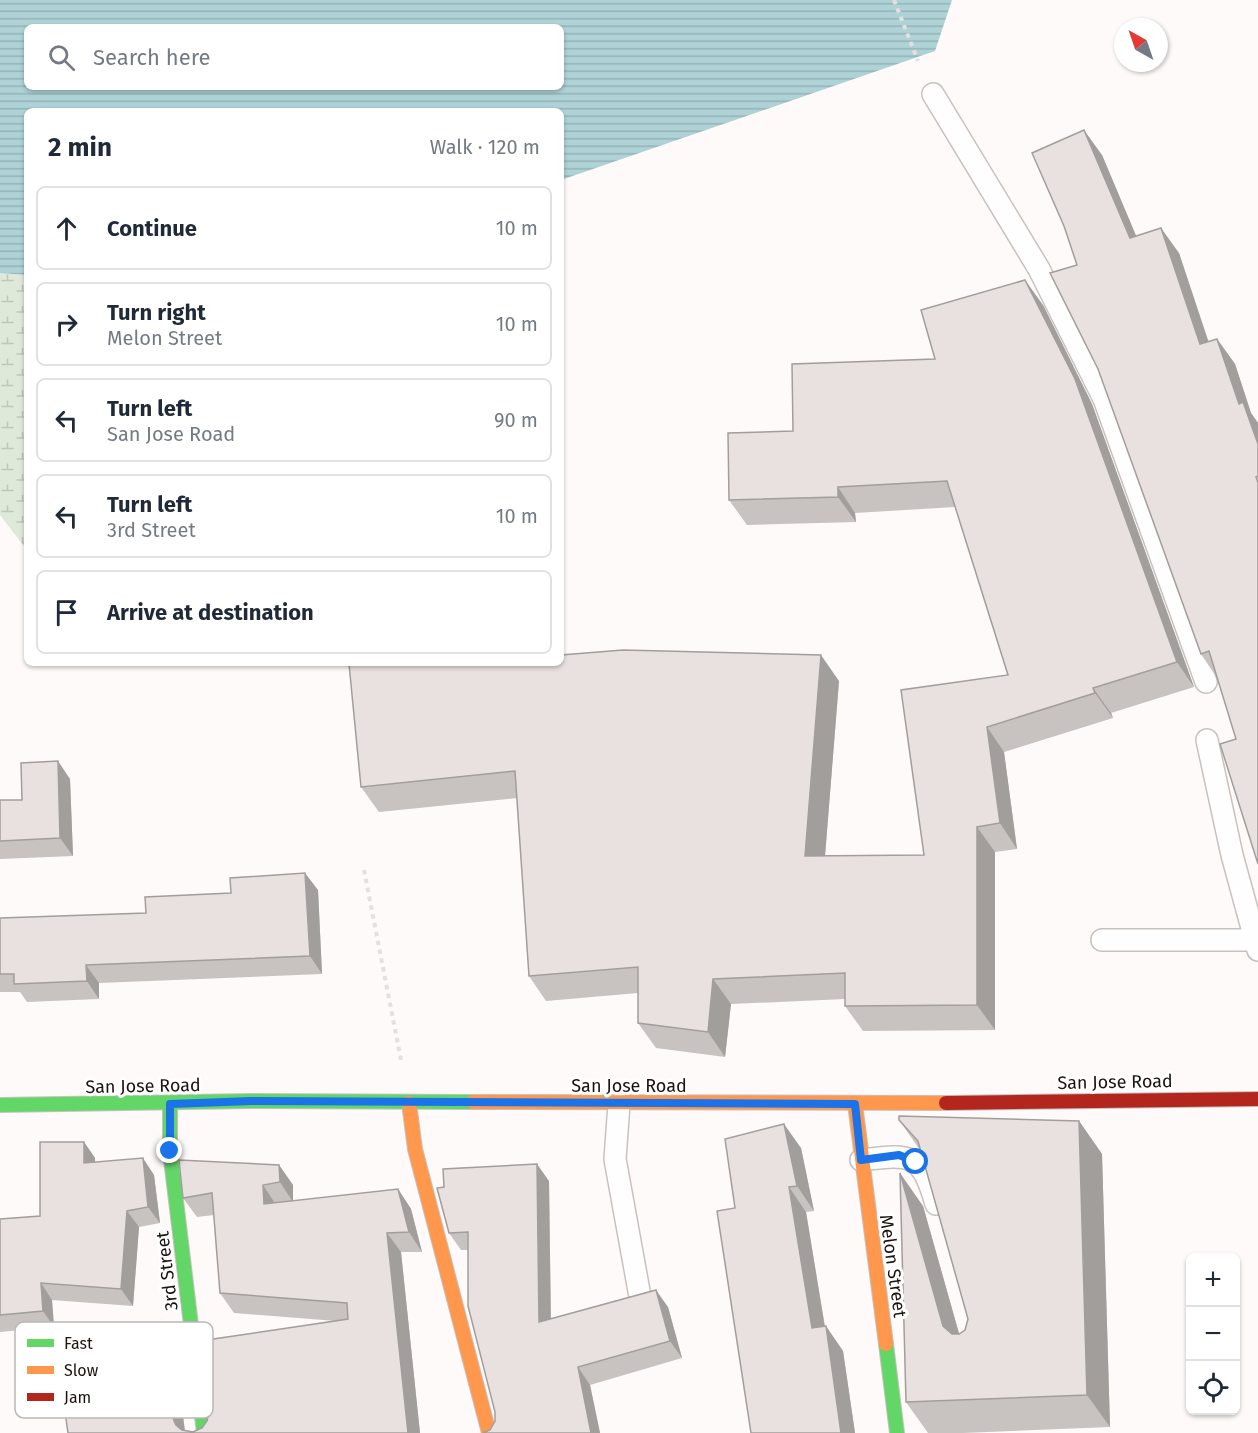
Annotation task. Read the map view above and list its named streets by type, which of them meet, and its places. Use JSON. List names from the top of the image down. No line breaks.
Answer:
{"streets":{"main road":["San Jose Road","Melon Street","3rd Street"]},"crossings":[["San Jose Road","Melon Street"],["San Jose Road","3rd Street"]],"legend":["Fast","Slow","Jam"],"north":"top left","page":{"search":"Search here","heading":["2 min","Walk · 120 m"],"list":[["Continue","10 m"],["Turn right","Melon Street","10 m"],["Turn left","San Jose Road","90 m"],["Turn left","3rd Street","10 m"],"Arrive at destination"],"map_buttons":["+","−"]}}
